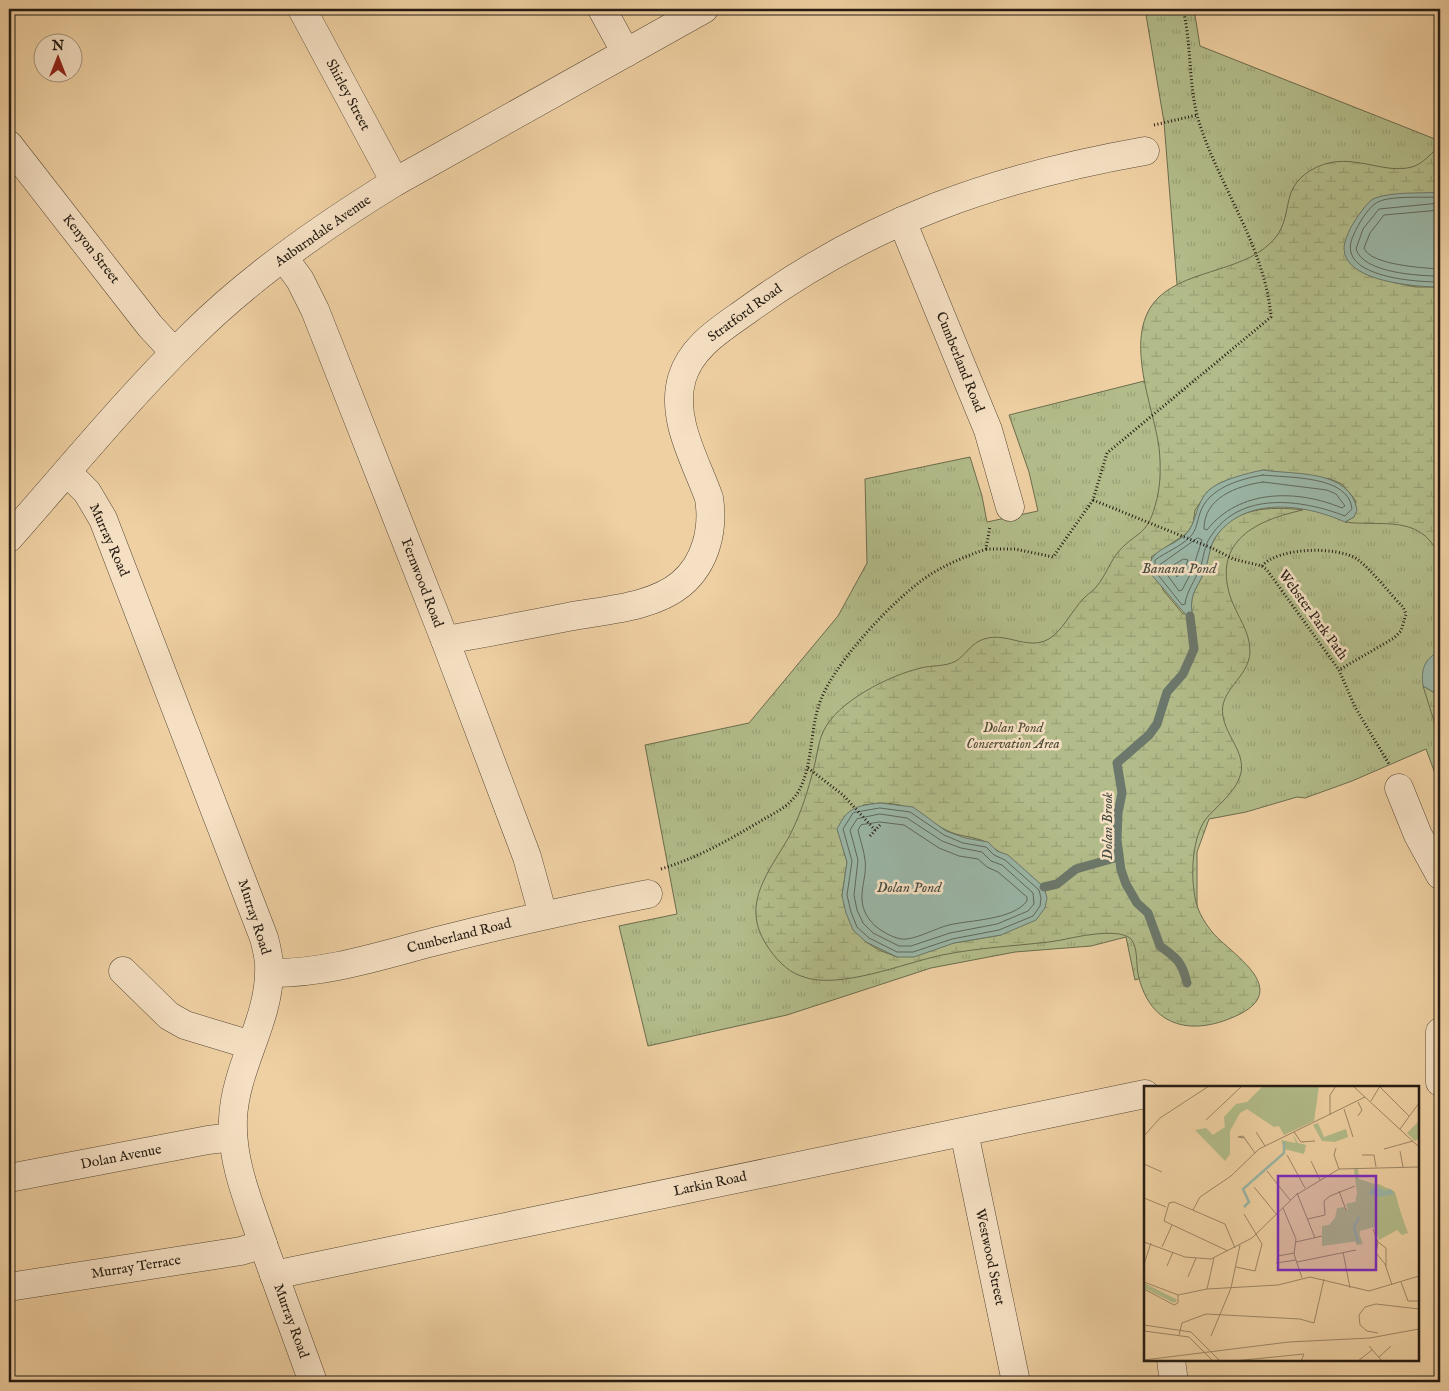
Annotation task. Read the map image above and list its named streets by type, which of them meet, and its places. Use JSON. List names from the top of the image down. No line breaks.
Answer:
{"streets":{"street":["Shirley Street","Auburndale Avenue","Kenyon Street","Stratford Road","Cumberland Road","Murray Road","Fernwood Road","Dolan Avenue","Larkin Road","Westwood Street","Murray Terrace"],"path":["Webster Park Path"]},"crossings":[["Shirley Street","Auburndale Avenue"],["Auburndale Avenue","Kenyon Street"],["Auburndale Avenue","Murray Road"],["Auburndale Avenue","Fernwood Road"],["Stratford Road","Cumberland Road"],["Stratford Road","Fernwood Road"],["Cumberland Road","Murray Road"],["Cumberland Road","Fernwood Road"],["Murray Road","Dolan Avenue"],["Murray Road","Larkin Road"],["Murray Road","Murray Terrace"],["Larkin Road","Westwood Street"]],"water":["Banana Pond","Dolan Brook","Dolan Pond"],"parks":["Dolan Pond Conservation Area"],"north":"top"}
